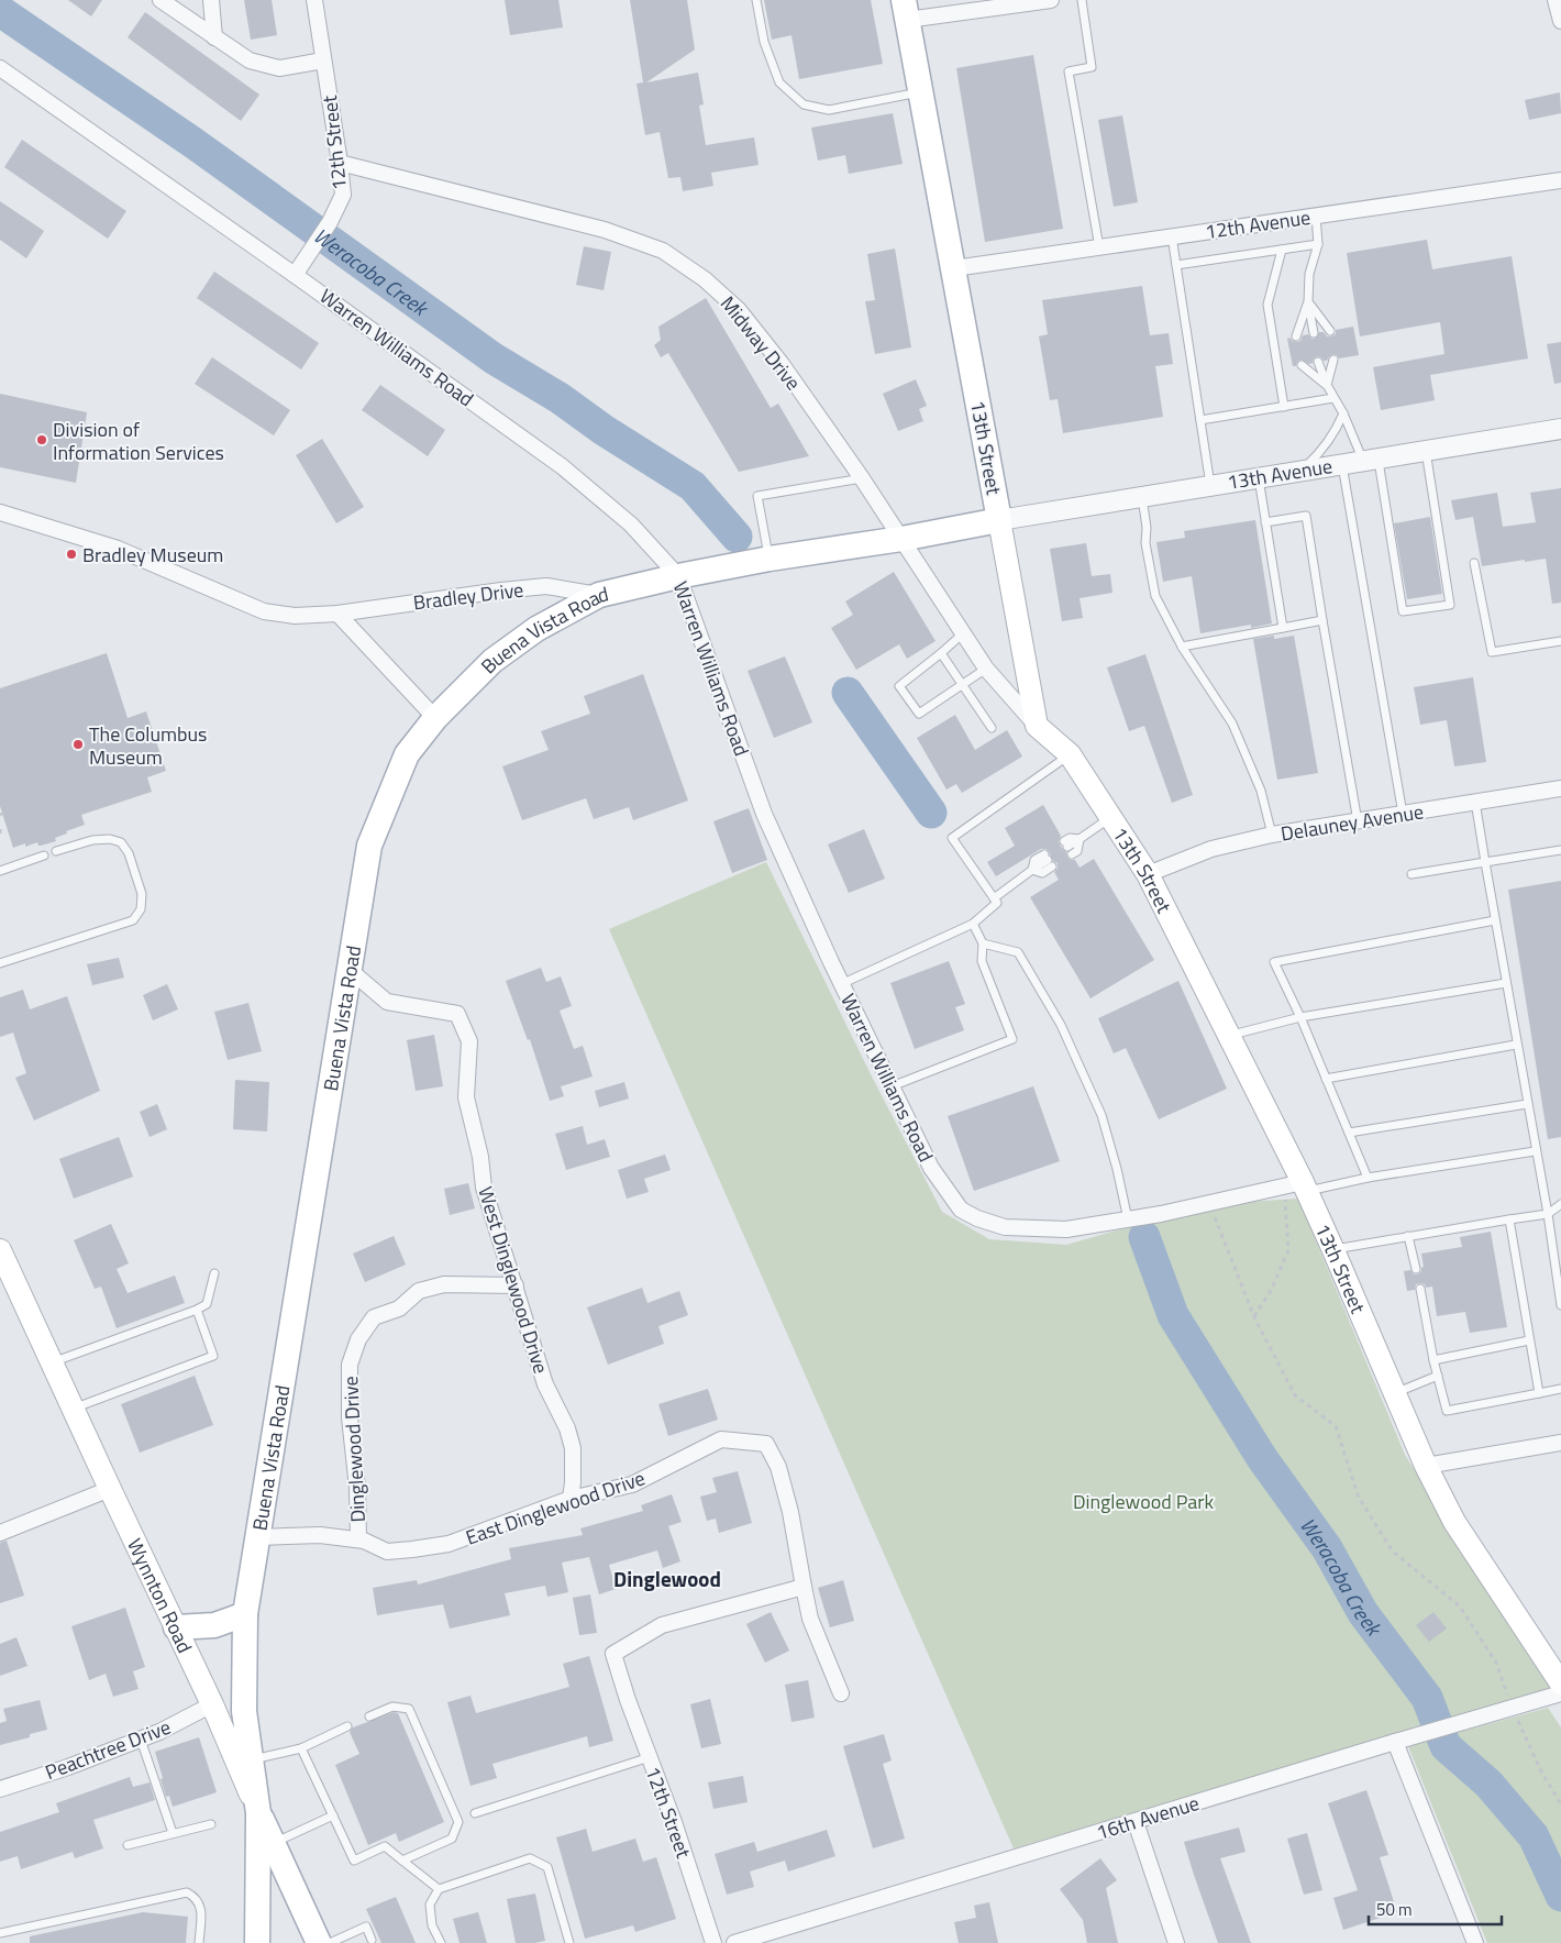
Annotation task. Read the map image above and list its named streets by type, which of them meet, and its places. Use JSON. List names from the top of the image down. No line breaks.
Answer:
{"streets":{"main road":["13th Street","Buena Vista Road","Wynnton Road"],"street":["12th Street","12th Avenue","Midway Drive","Warren Williams Road","13th Avenue","Bradley Drive","Delauney Avenue","West Dinglewood Drive","Dinglewood Drive","East Dinglewood Drive","Peachtree Drive","16th Avenue"]},"crossings":[["12th Street","Midway Drive"],["12th Street","Warren Williams Road"],["12th Street","East Dinglewood Drive"],["12th Avenue","13th Street"],["Midway Drive","13th Street"],["Midway Drive","Buena Vista Road"],["Warren Williams Road","13th Street"],["Warren Williams Road","Buena Vista Road"],["13th Street","13th Avenue"],["13th Street","Buena Vista Road"],["13th Street","Delauney Avenue"],["13th Avenue","Buena Vista Road"],["Bradley Drive","Buena Vista Road"],["Buena Vista Road","West Dinglewood Drive"],["Buena Vista Road","East Dinglewood Drive"],["Buena Vista Road","Wynnton Road"],["West Dinglewood Drive","Dinglewood Drive"],["West Dinglewood Drive","East Dinglewood Drive"],["Dinglewood Drive","East Dinglewood Drive"],["Wynnton Road","Peachtree Drive"]],"districts":["Dinglewood"],"water":["Weracoba Creek"],"parks":["Dinglewood Park"],"places":["Division of Information Services","Bradley Museum","The Columbus Museum"],"scale_bar":"50 m"}
